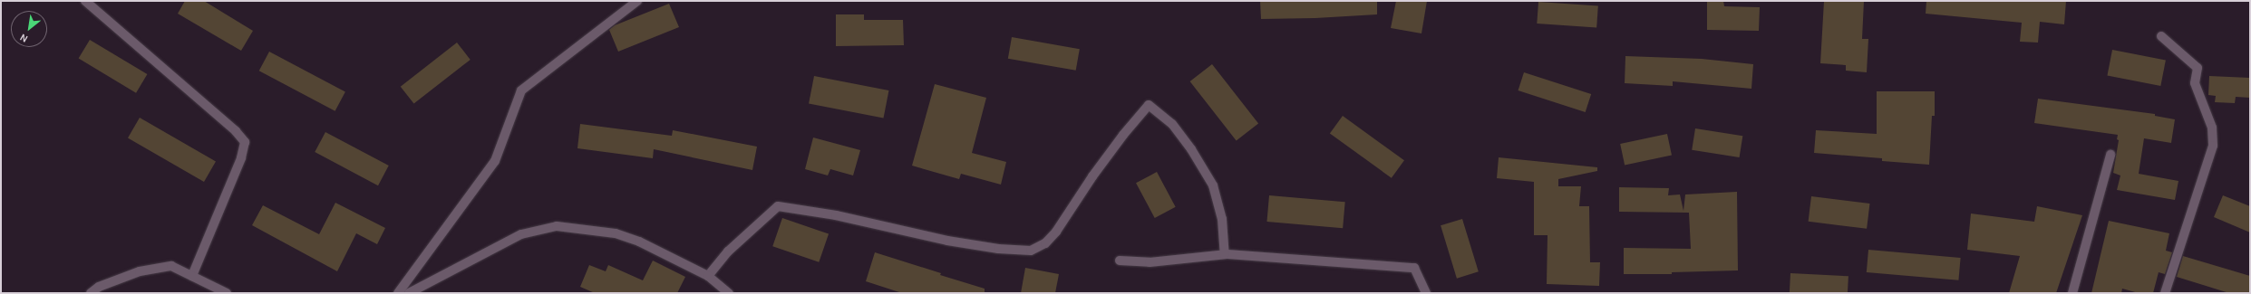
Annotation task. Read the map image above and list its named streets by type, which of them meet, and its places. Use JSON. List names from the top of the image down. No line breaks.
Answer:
{"north":"bottom left"}
